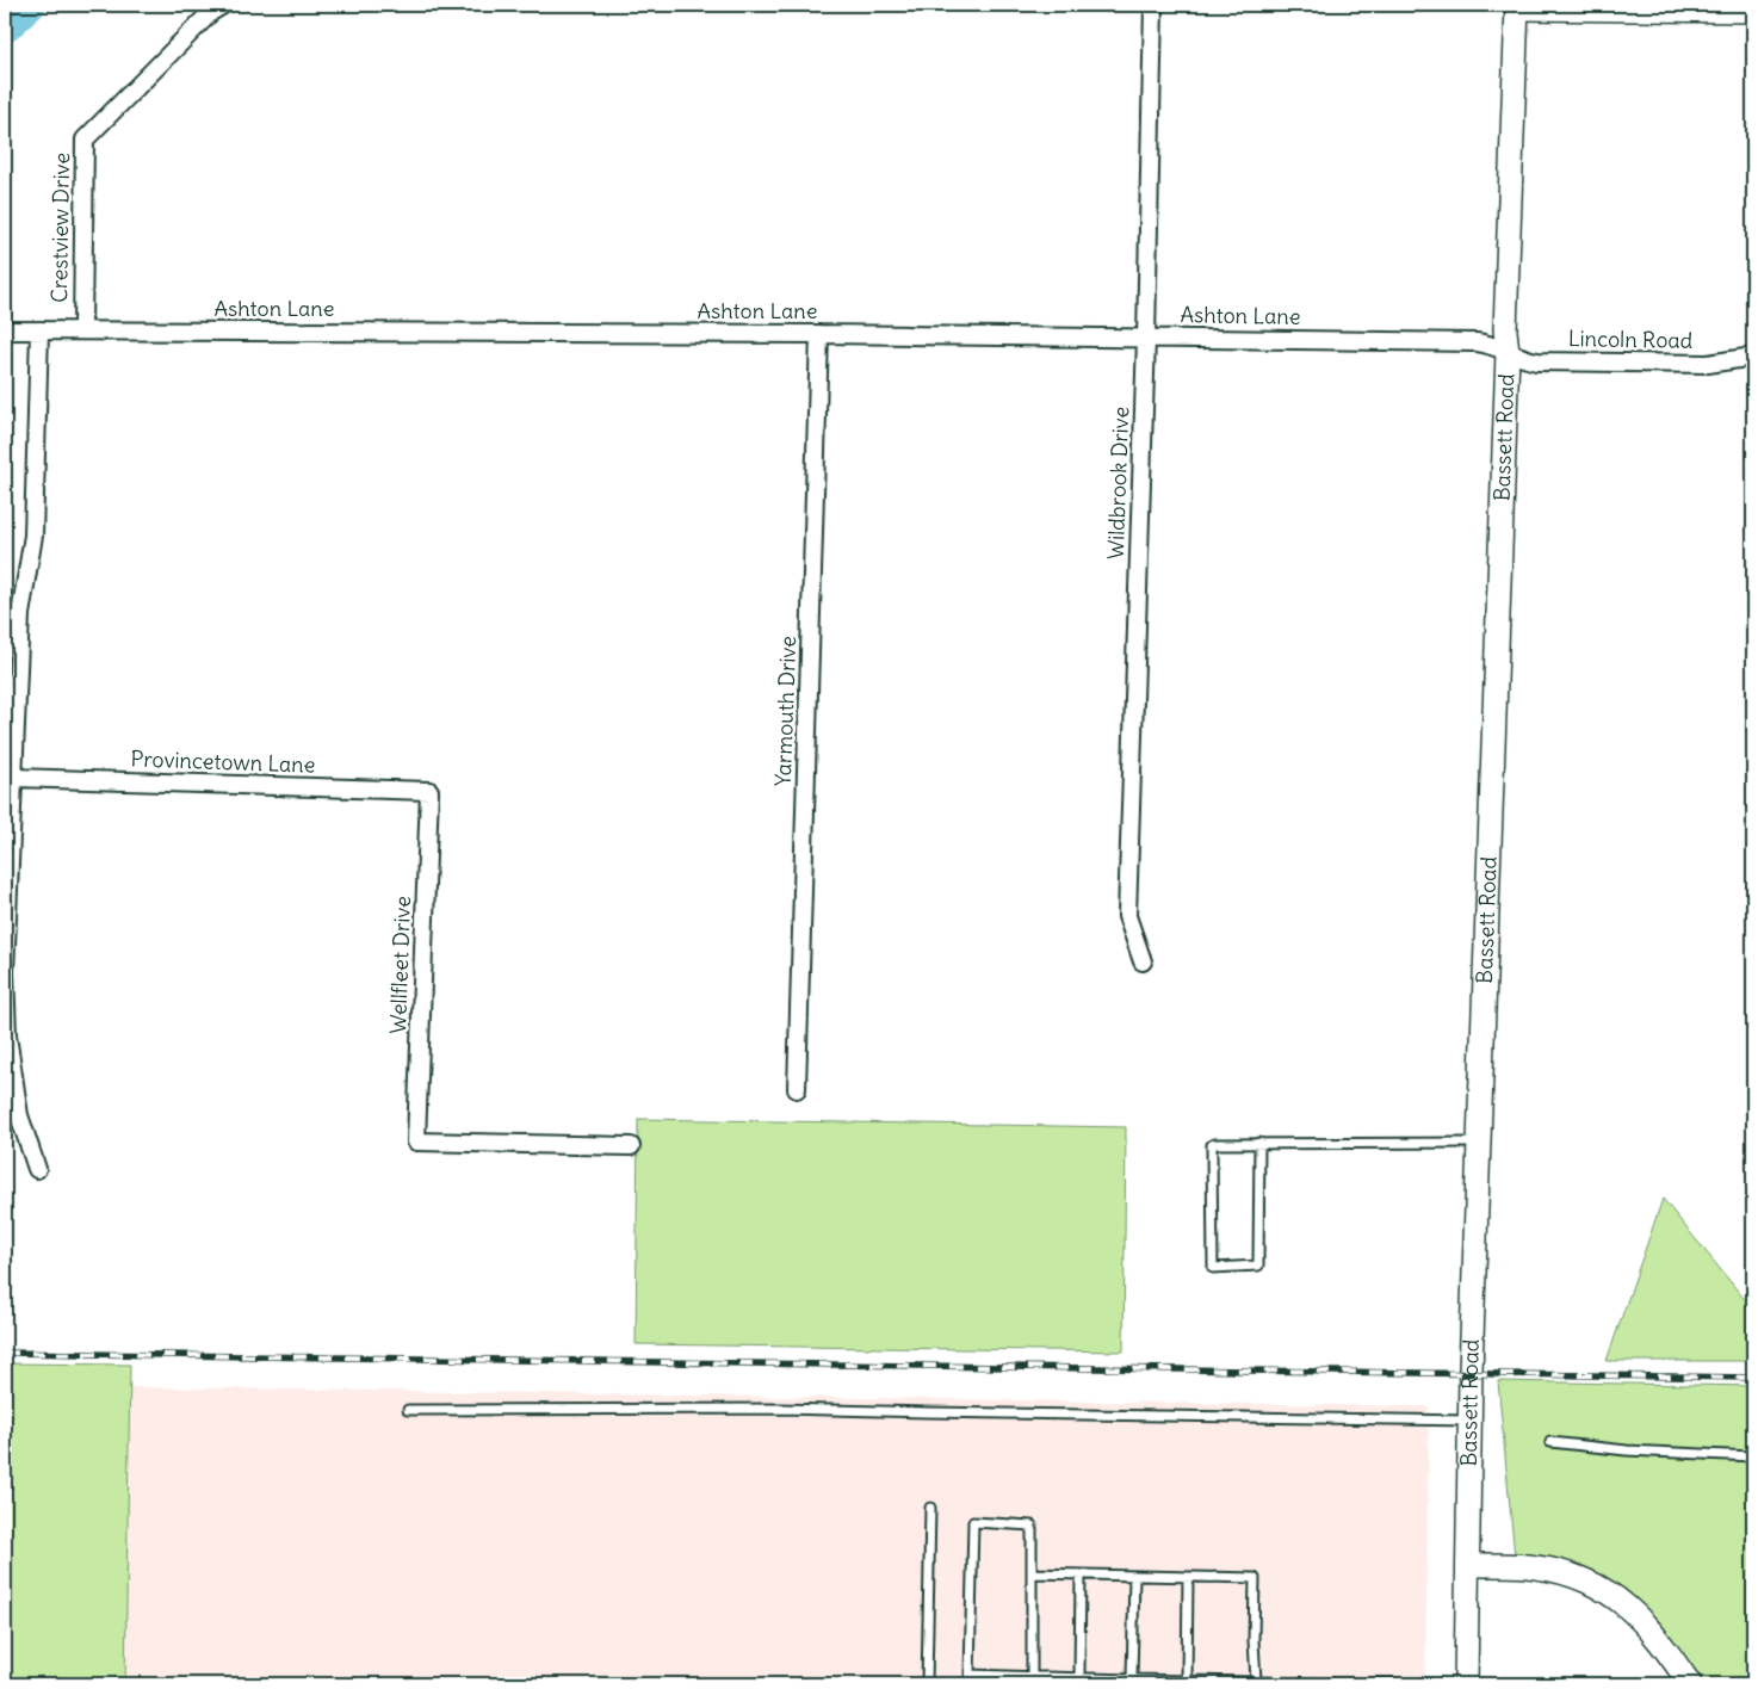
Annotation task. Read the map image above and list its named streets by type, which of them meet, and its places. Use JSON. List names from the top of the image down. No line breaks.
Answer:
{"streets":{"main road":["Bassett Road"],"street":["Crestview Drive","Ashton Lane","Lincoln Road","Wildbrook Drive","Yarmouth Drive","Provincetown Lane","Wellfleet Drive"]},"crossings":[["Crestview Drive","Ashton Lane"],["Crestview Drive","Provincetown Lane"],["Ashton Lane","Lincoln Road"],["Ashton Lane","Bassett Road"],["Ashton Lane","Wildbrook Drive"],["Ashton Lane","Yarmouth Drive"],["Lincoln Road","Bassett Road"],["Provincetown Lane","Wellfleet Drive"]]}
